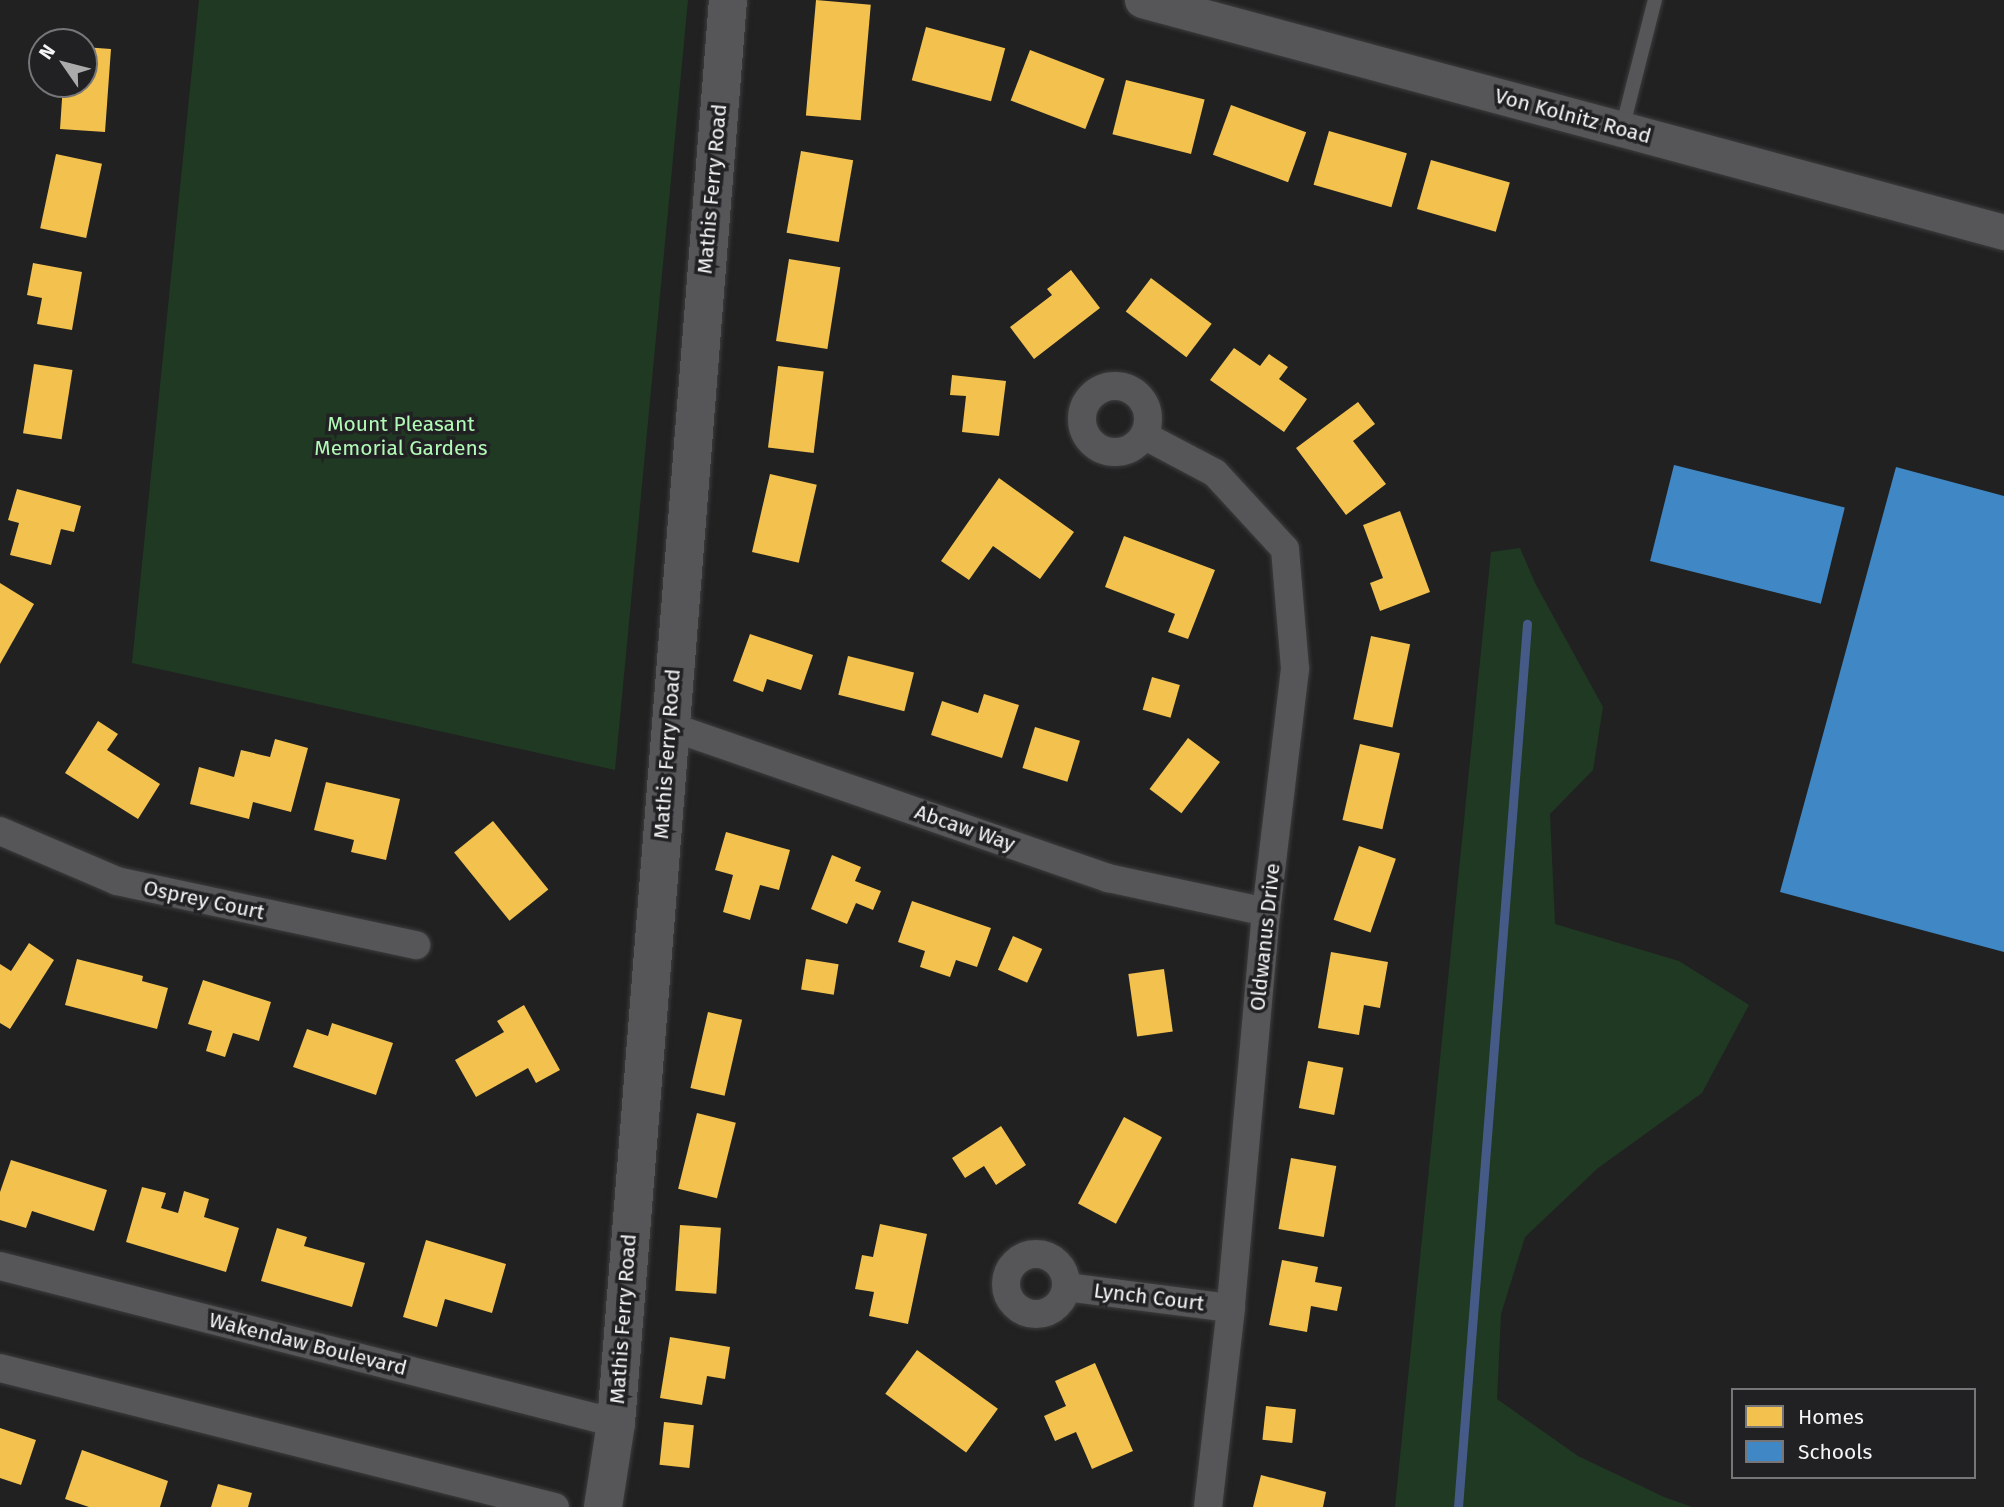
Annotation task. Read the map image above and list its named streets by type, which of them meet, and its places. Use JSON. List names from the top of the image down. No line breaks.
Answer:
{"streets":{"main road":["Mathis Ferry Road"],"street":["Von Kolnitz Road","Abcaw Way","Osprey Court","Oldwanus Drive","Lynch Court","Wakendaw Boulevard"]},"crossings":[["Mathis Ferry Road","Abcaw Way"],["Mathis Ferry Road","Wakendaw Boulevard"],["Abcaw Way","Oldwanus Drive"],["Oldwanus Drive","Lynch Court"]],"parks":["Mount Pleasant Memorial Gardens"],"legend":["Homes","Schools"],"north":"top left"}
